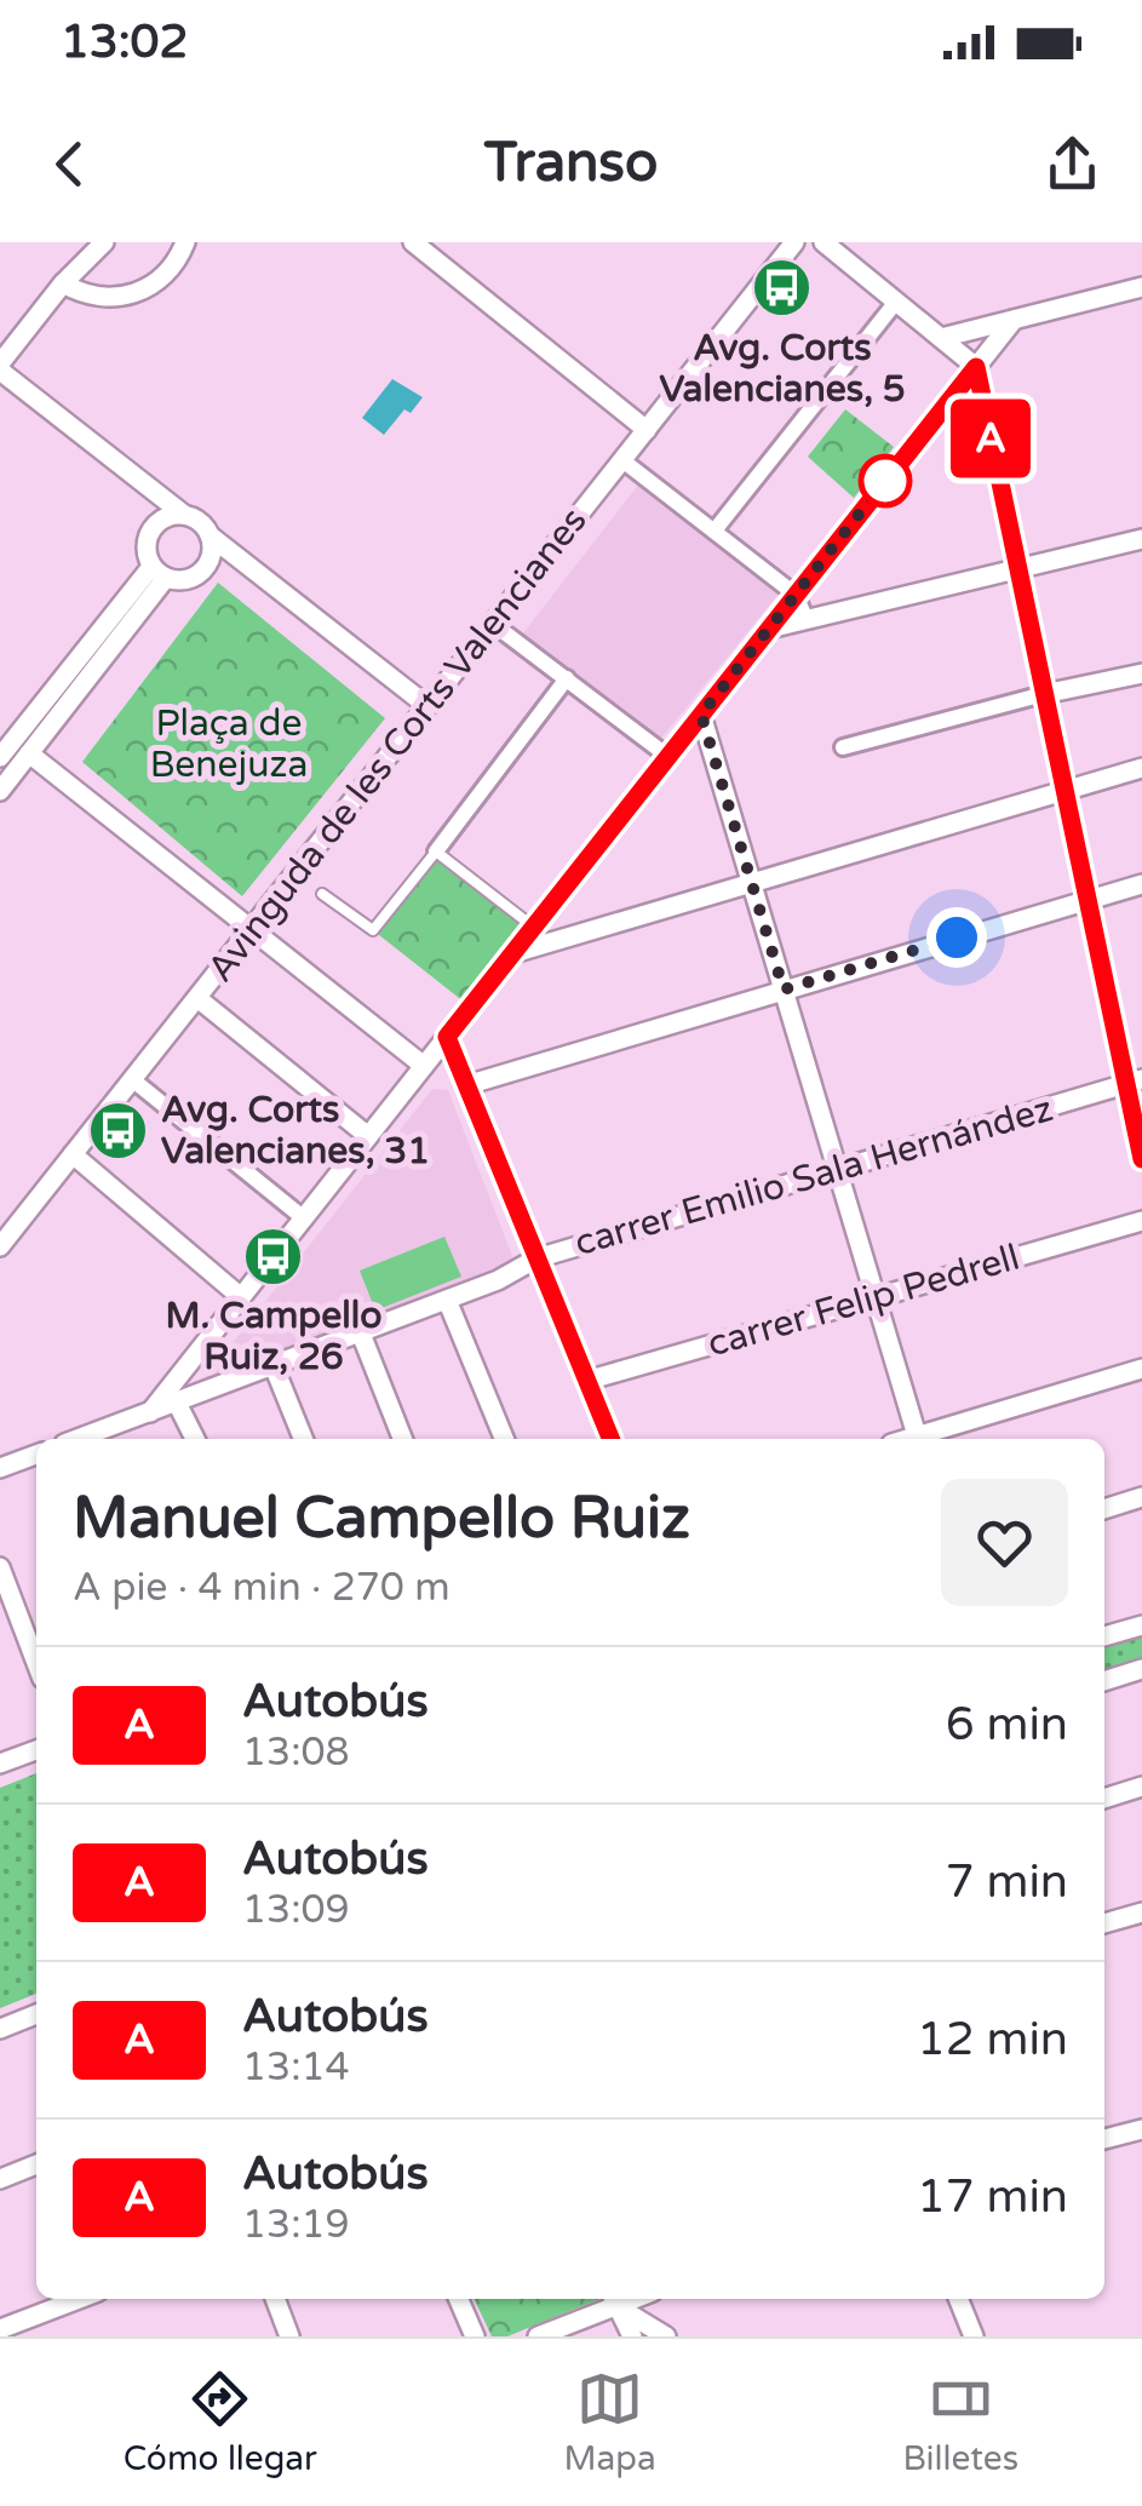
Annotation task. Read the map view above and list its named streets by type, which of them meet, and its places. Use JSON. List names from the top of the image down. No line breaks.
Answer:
{"streets":{"street":["Avinguda de les Corts Valencianes","carrer Emilio Sala Hernández","carrer Felip Pedrell"]},"parks":["Plaça de Benejuza"],"places":{"bus stop":["Avg. Corts Valencianes, 5","Avg. Corts Valencianes, 31","M. Campello Ruiz, 26"]},"lines":["bus line A"],"page":{"status":"13:02","header":"Transo","on_map":"A","heading":["Manuel Campello Ruiz","A pie · 4 min · 270 m"],"list":[{"mark":"A","name":"Autobús","note":"13:08","value":"6 min"},{"mark":"A","name":"Autobús","note":"13:09","value":"7 min"},{"mark":"A","name":"Autobús","note":"13:14","value":"12 min"},{"mark":"A","name":"Autobús","note":"13:19","value":"17 min"}],"tabs":["Cómo llegar","Mapa","Billetes"]}}
